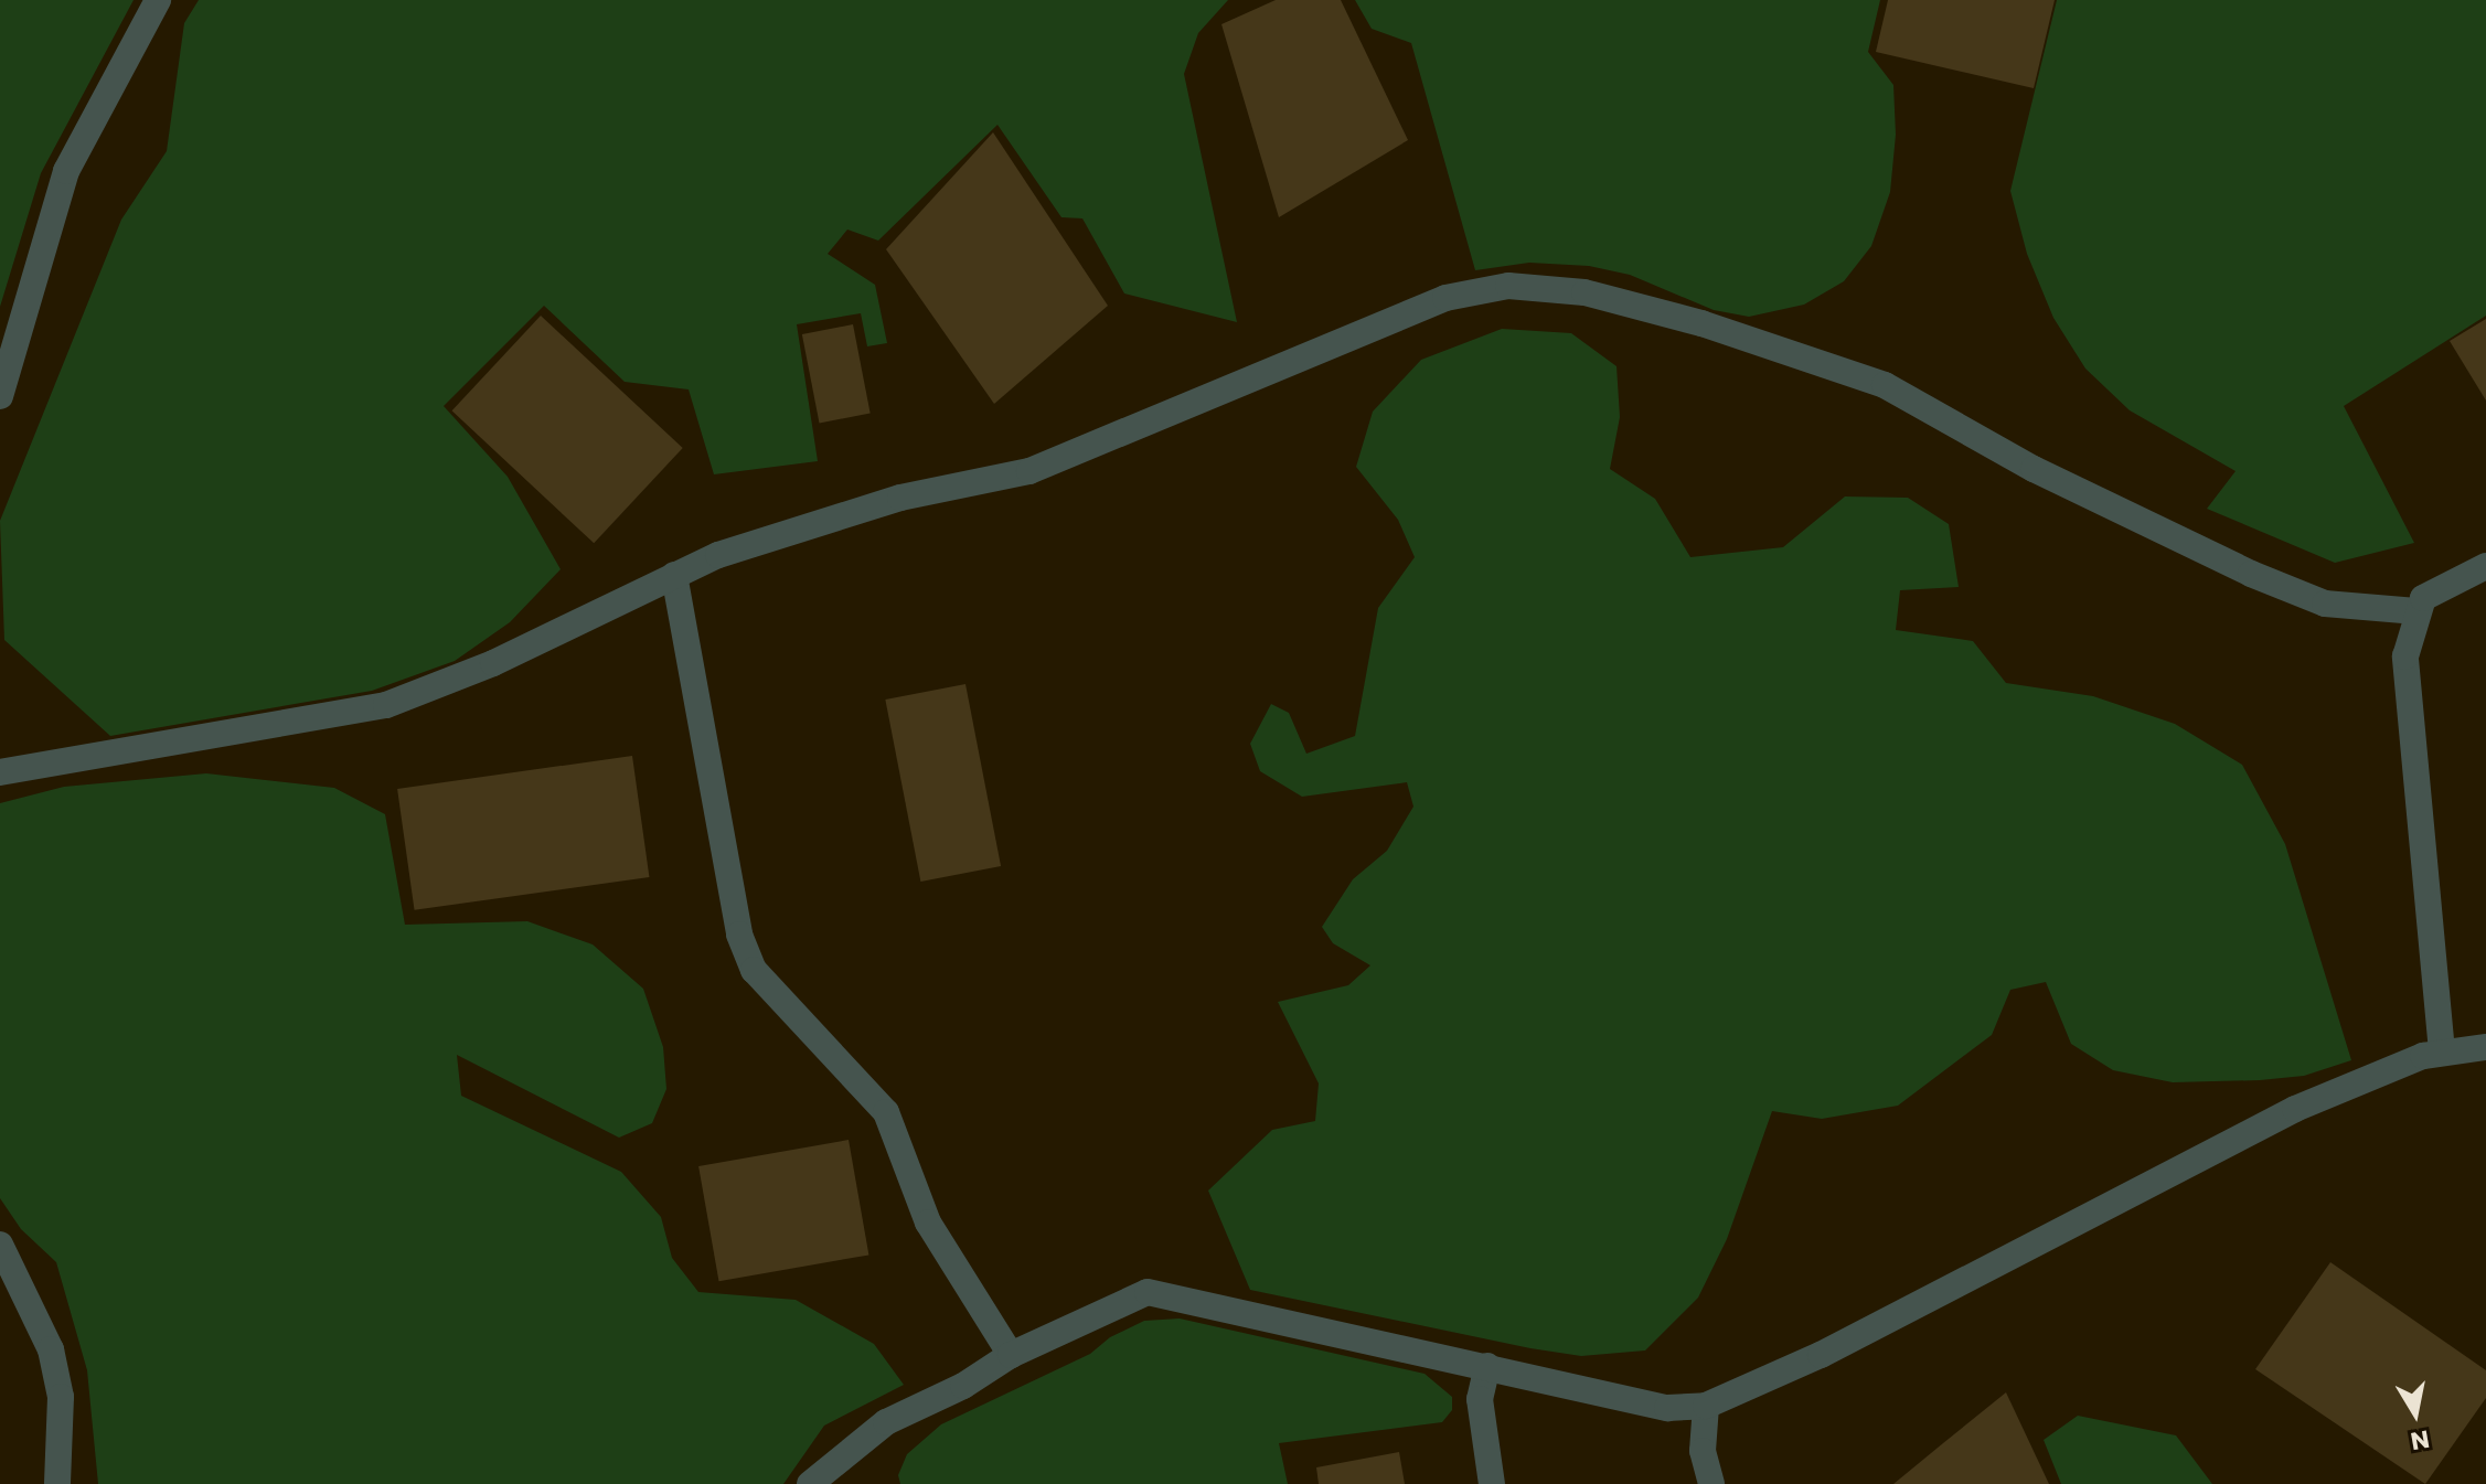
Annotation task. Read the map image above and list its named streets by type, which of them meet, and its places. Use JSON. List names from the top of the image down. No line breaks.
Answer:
{"north":"bottom"}
